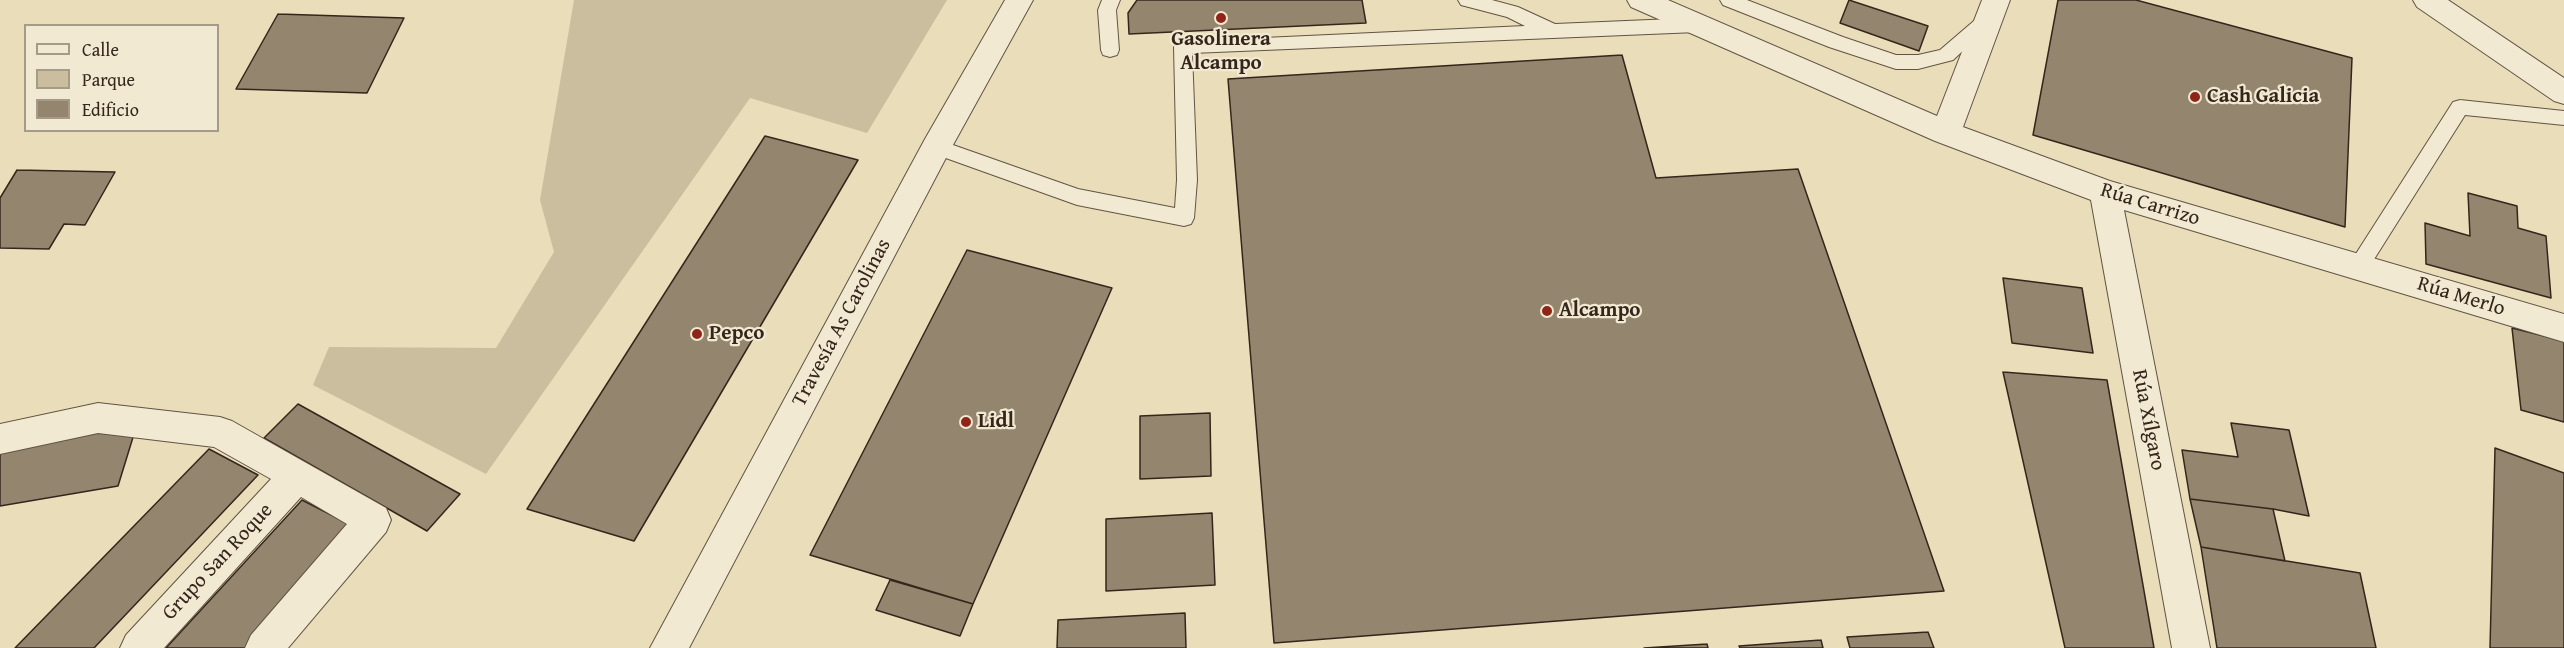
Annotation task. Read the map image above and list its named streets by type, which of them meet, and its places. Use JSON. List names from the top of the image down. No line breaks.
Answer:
{"streets":{"street":["Rúa Carrizo","Rúa Merlo","Travesía As Carolinas","Rúa Xílgaro","Grupo San Roque"]},"crossings":[["Rúa Carrizo","Rúa Merlo"],["Rúa Carrizo","Rúa Xílgaro"]],"places":["Gasolinera Alcampo","Cash Galicia","Alcampo","Pepco","Lidl"],"legend":["Calle","Parque","Edificio"]}
